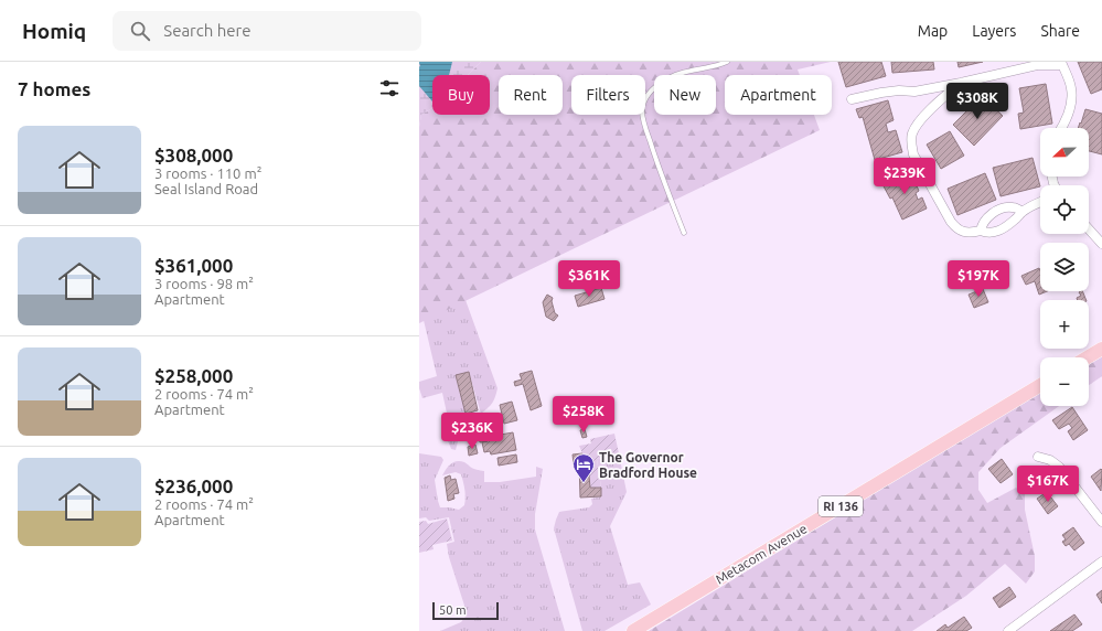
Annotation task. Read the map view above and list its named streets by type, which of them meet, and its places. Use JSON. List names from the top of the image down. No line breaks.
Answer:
{"streets":{"main road":["RI 136","Metacom Avenue"]},"places":{"hotel":["The Governor Bradford House"]},"scale_bar":"50 m","north":"left","page":{"header":"Homiq","search":"Search here","nav":["Map","Layers","Share"],"heading":"7 homes","chip":["Buy","Rent","Filters","New","Apartment"],"price":["$308K","$239K","$361K","$197K","$258K","$236K","$167K"],"list":[{"name":"$308,000","note":"3 rooms · 110 m² · Seal Island Road"},{"name":"$361,000","note":"3 rooms · 98 m² · Apartment"},{"name":"$258,000","note":"2 rooms · 74 m² · Apartment"},{"name":"$236,000","note":"2 rooms · 74 m² · Apartment"}],"map_buttons":["+","−"],"scale":"50 m"}}
